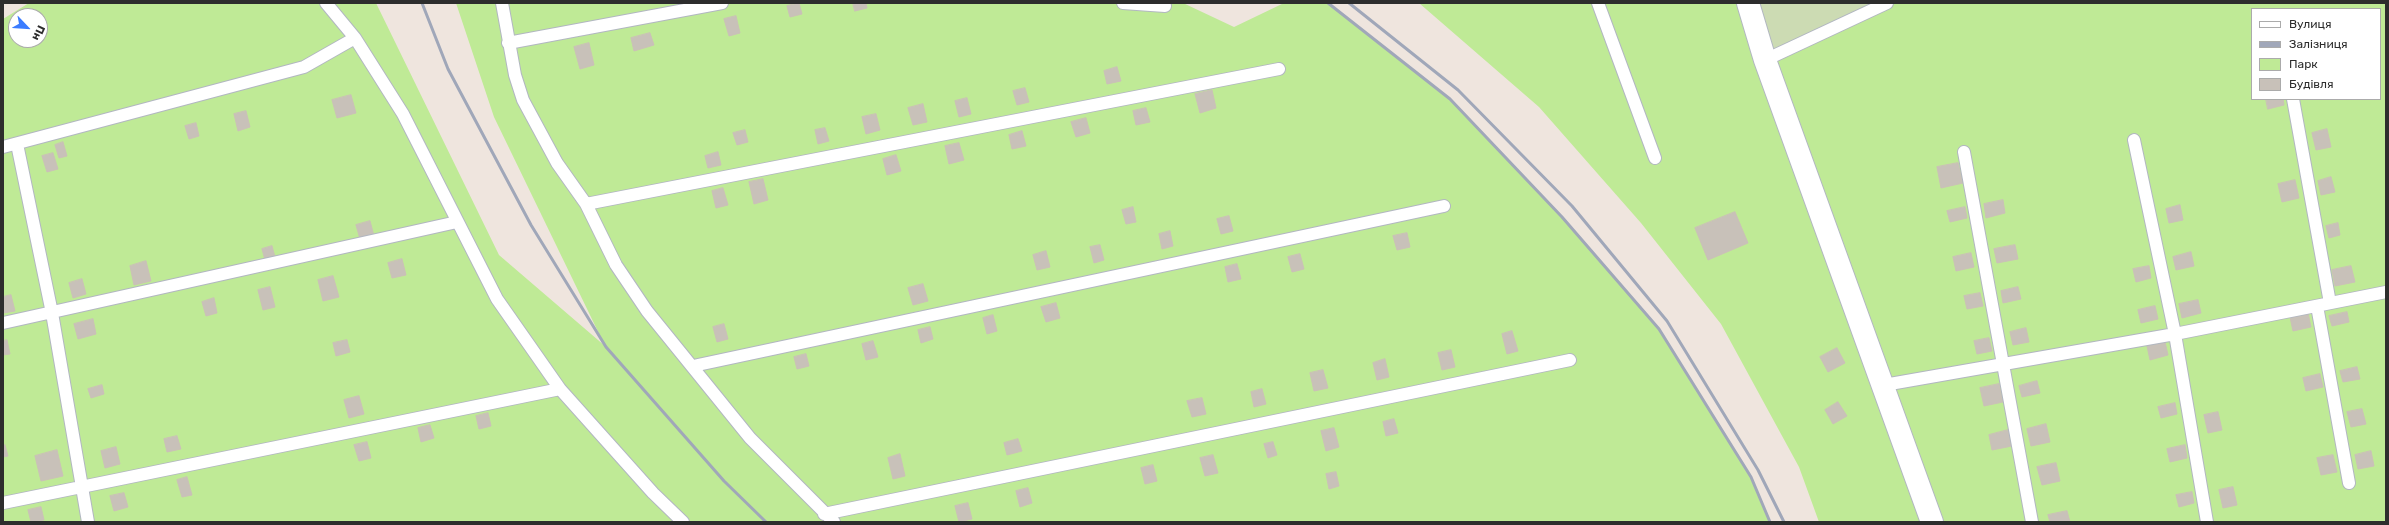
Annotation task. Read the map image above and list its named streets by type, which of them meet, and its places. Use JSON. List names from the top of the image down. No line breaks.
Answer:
{"legend":["Вулиця","Залізниця","Парк","Будівля"],"north":"bottom right"}
